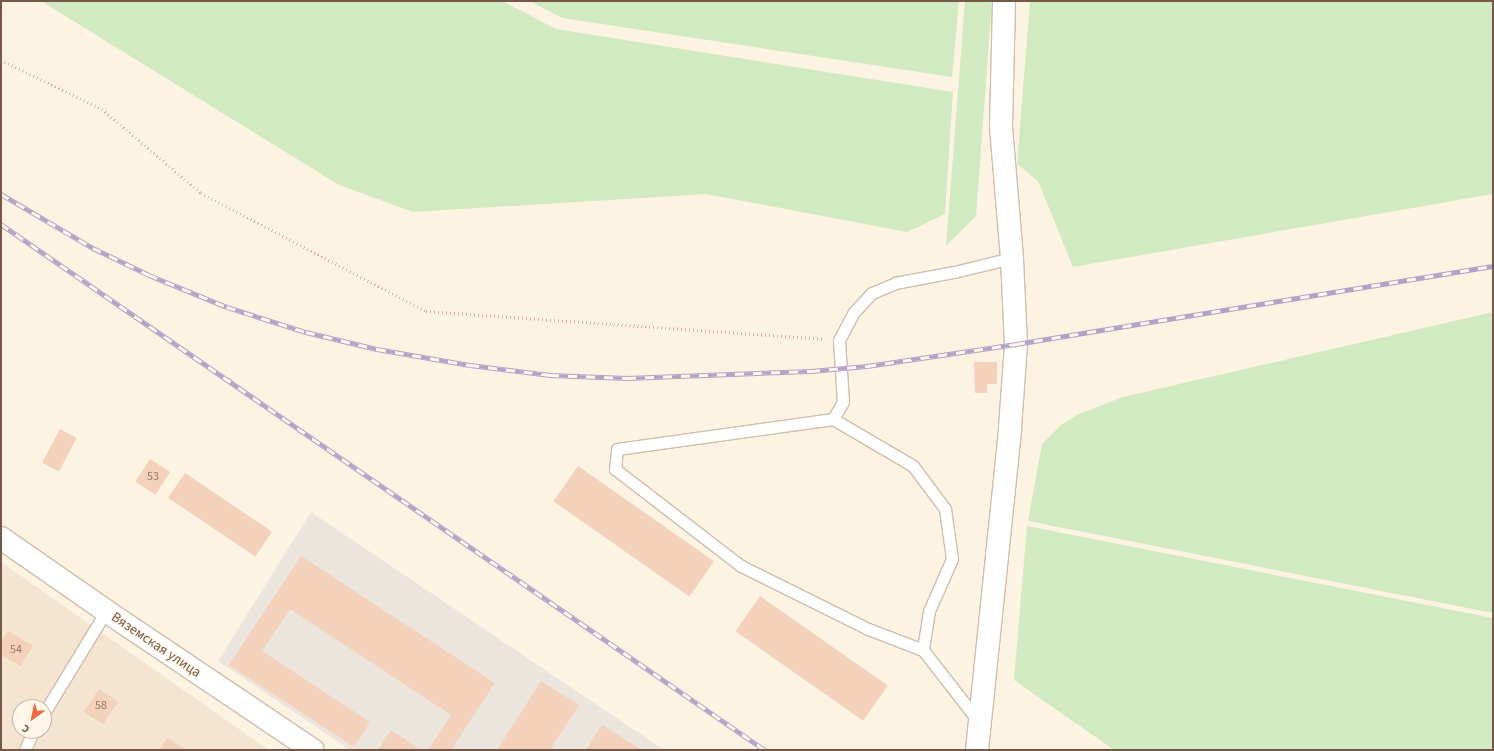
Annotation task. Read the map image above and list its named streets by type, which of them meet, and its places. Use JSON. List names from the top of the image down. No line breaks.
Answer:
{"streets":{"main road":["Вяземская улица"]},"house_numbers":["53","54","58"],"north":"bottom left"}
